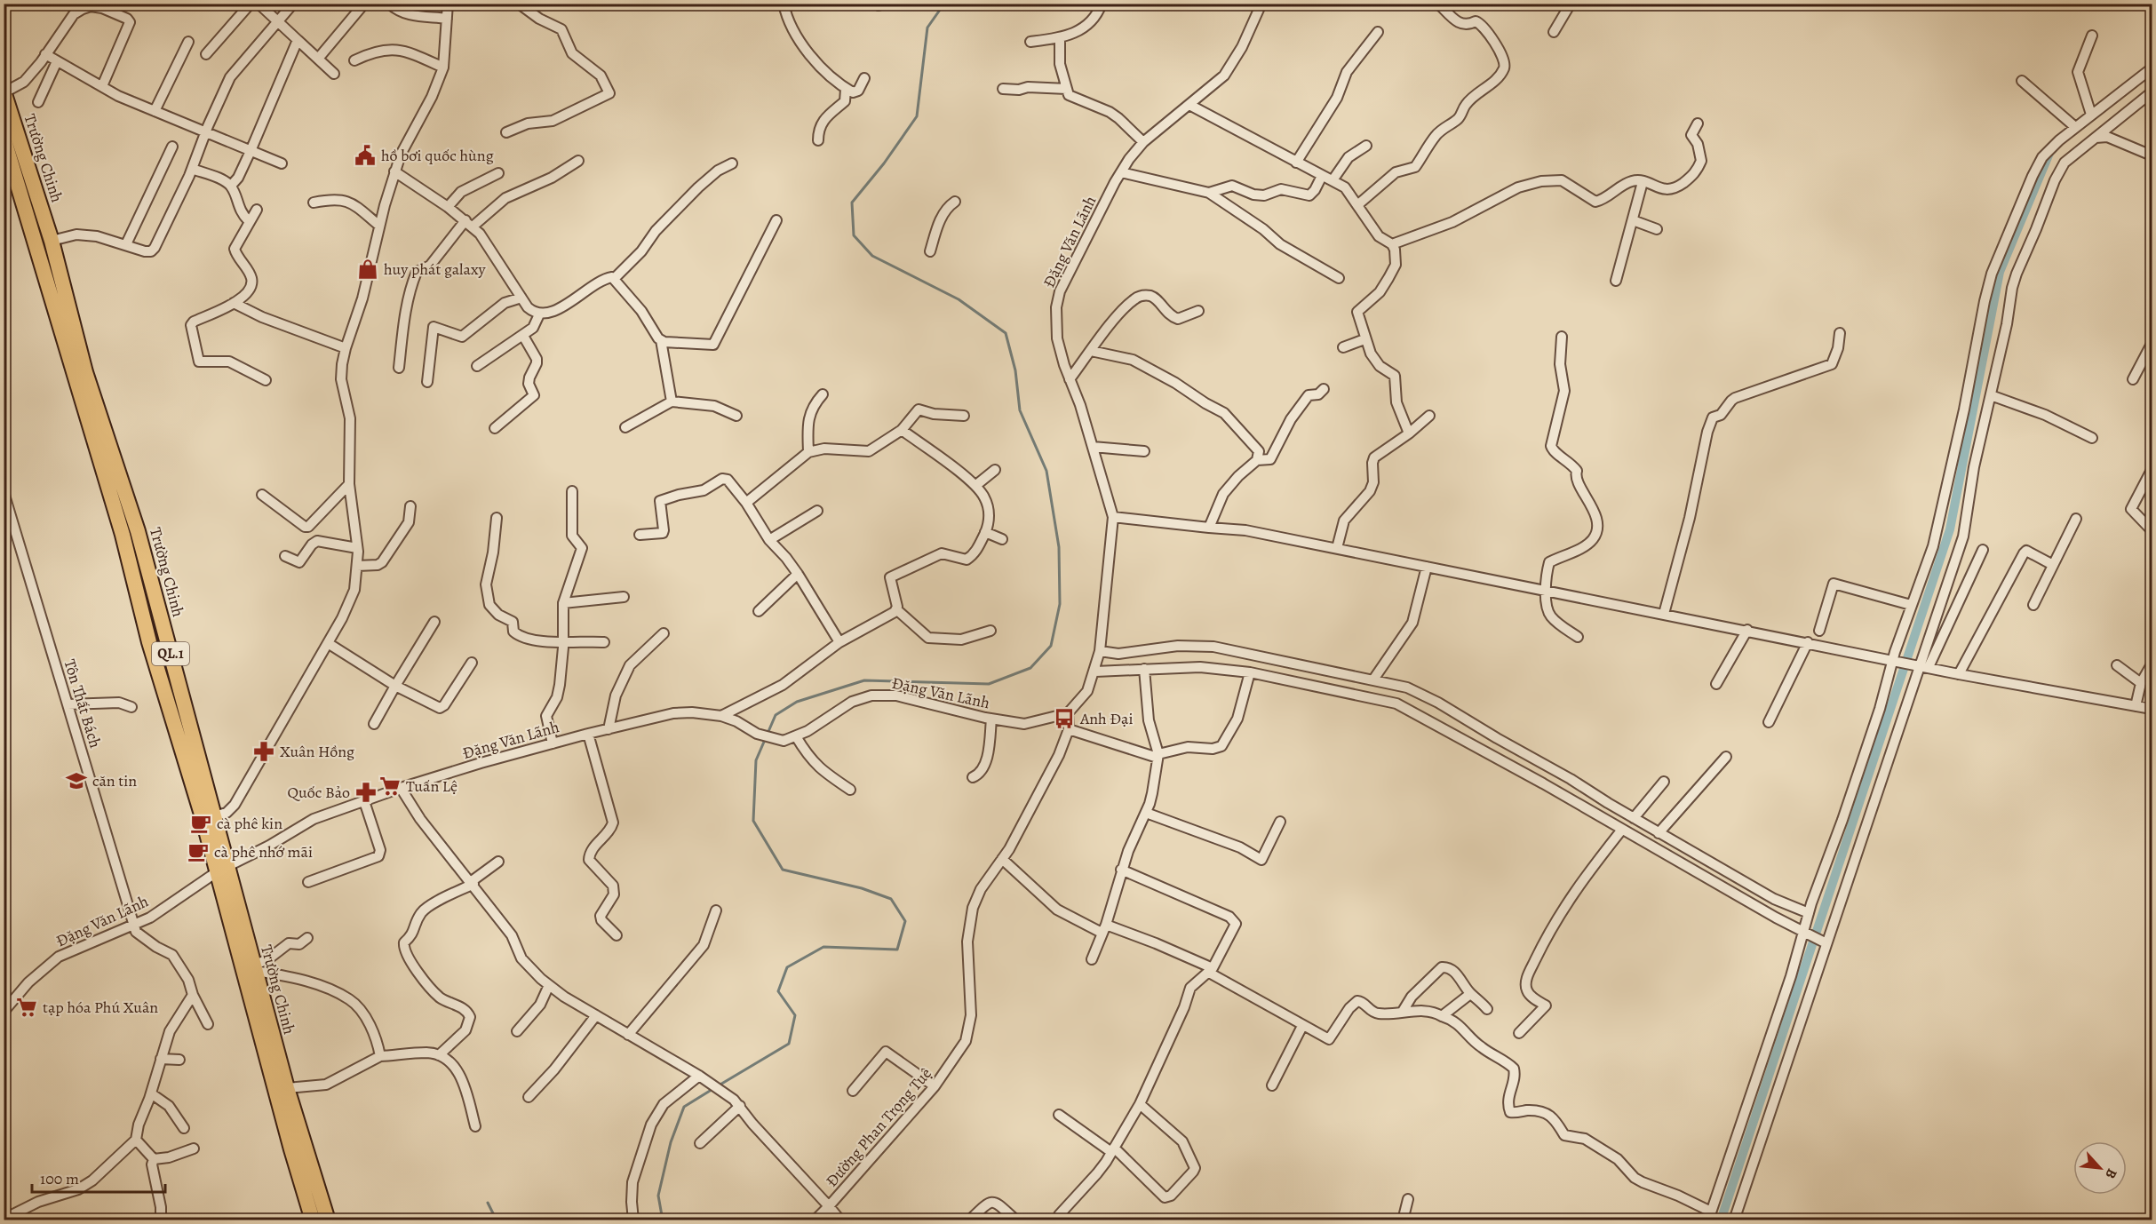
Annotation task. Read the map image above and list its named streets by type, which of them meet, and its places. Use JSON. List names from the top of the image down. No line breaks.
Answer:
{"streets":{"highway":["Trường Chinh","QL.1"],"street":["Đặng Văn Lãnh","Tôn Thất Bách","Đường Phan Trọng Tuệ"]},"crossings":[["Trường Chinh","Đặng Văn Lãnh"],["Đặng Văn Lãnh","Tôn Thất Bách"],["Đặng Văn Lãnh","Đường Phan Trọng Tuệ"]],"places":{"public building":["hồ bơi quốc hùng"],"shop":["huy phát galaxy"],"bus stop":["Anh Đại"],"pharmacy":["Xuân Hồng","Quốc Bảo"],"school or university":["căn tin"],"supermarket":["Tuấn Lệ","tạp hóa Phú Xuân"],"cafe":["cà phê kin","cà phê nhớ mãi"]},"scale_bar":"100 m","north":"bottom right"}
